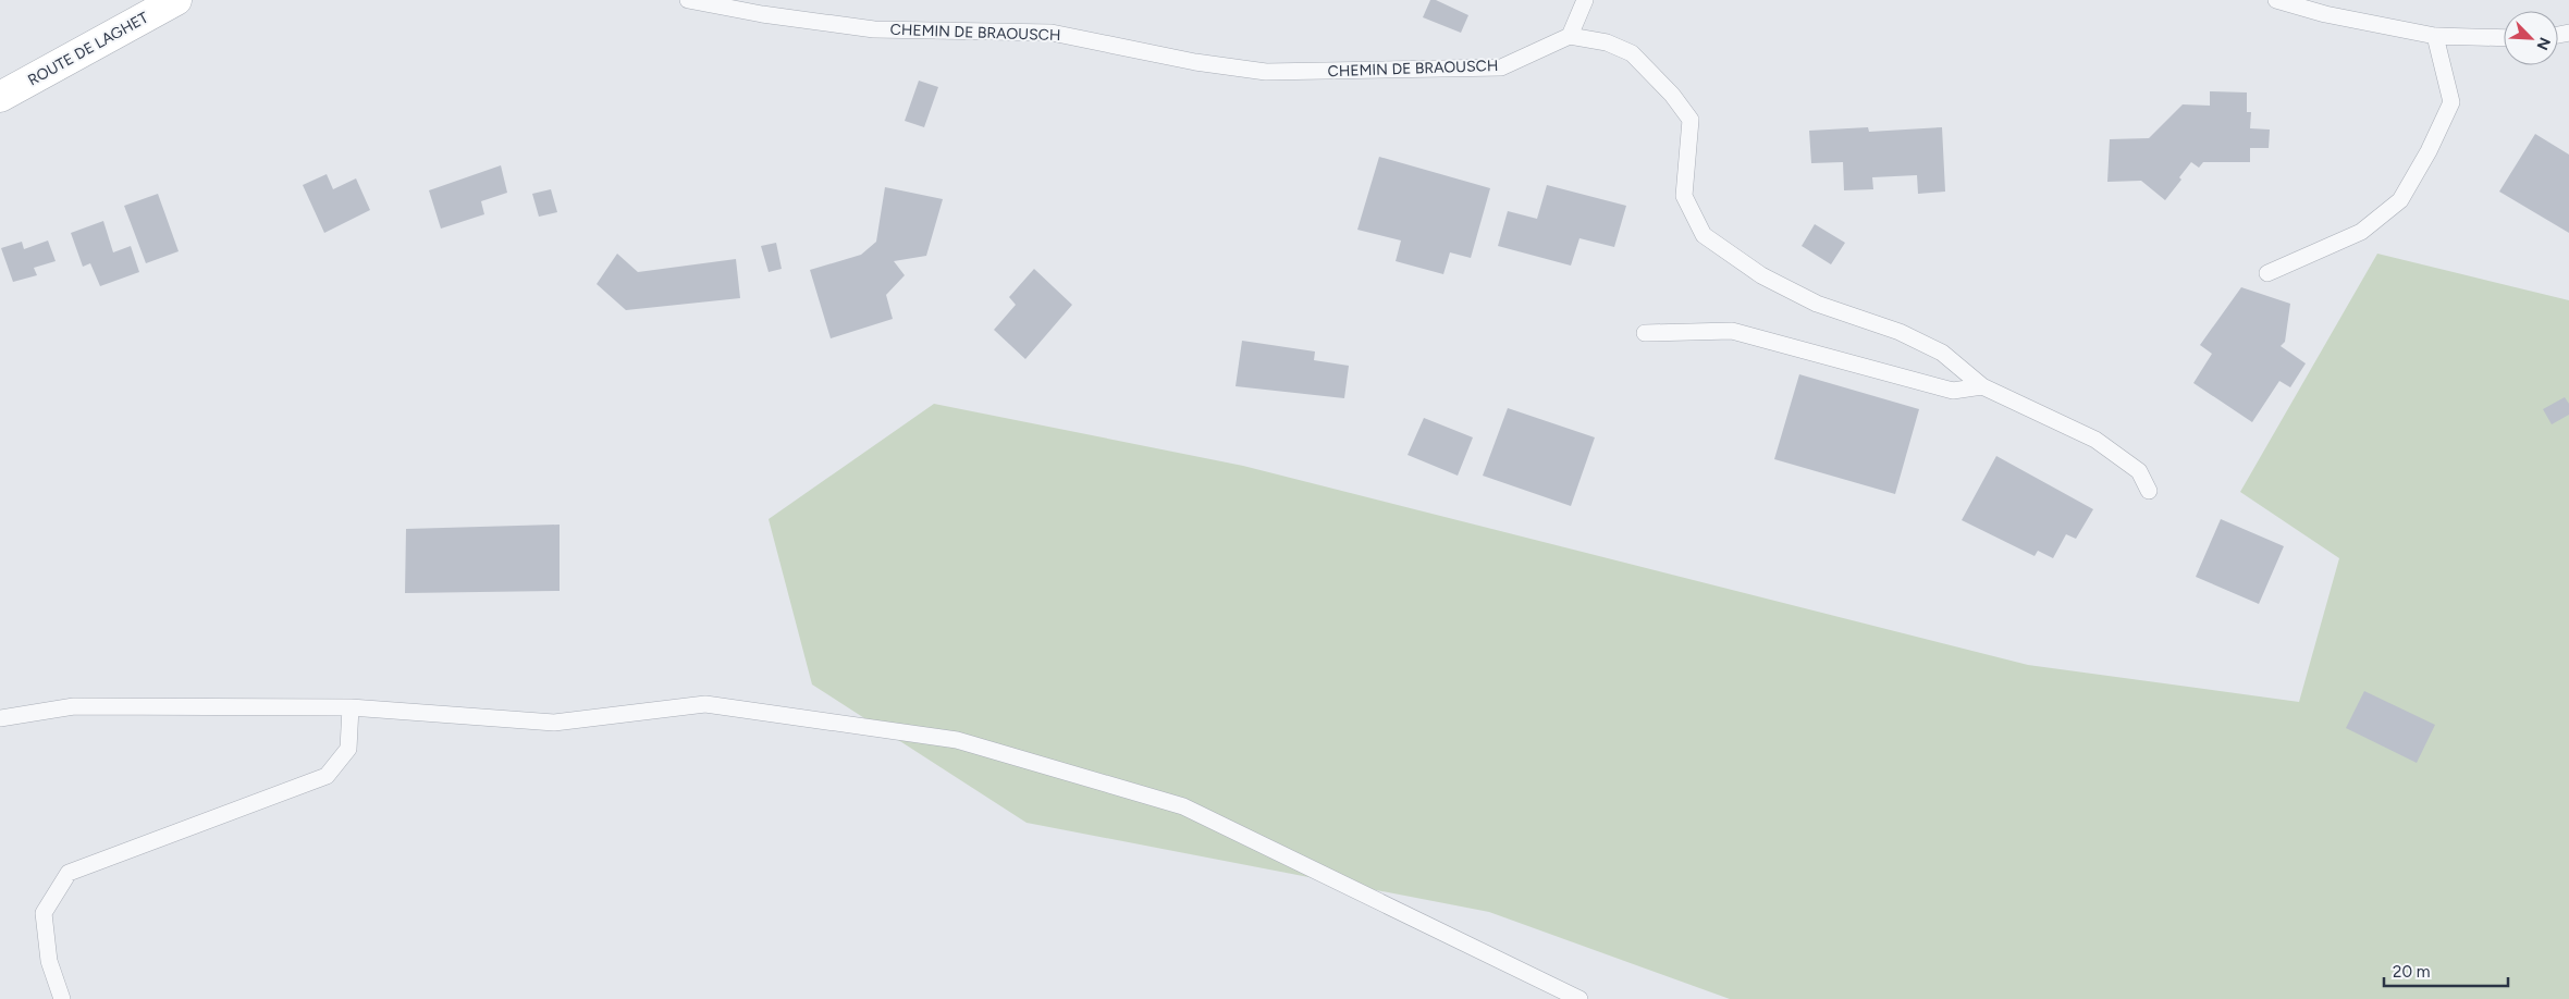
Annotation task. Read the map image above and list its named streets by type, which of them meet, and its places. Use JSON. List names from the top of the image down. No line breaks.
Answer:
{"streets":{"main road":["ROUTE DE LAGHET"],"lane":["CHEMIN DE BRAOUSCH"]},"scale_bar":"20 m","north":"bottom right"}
